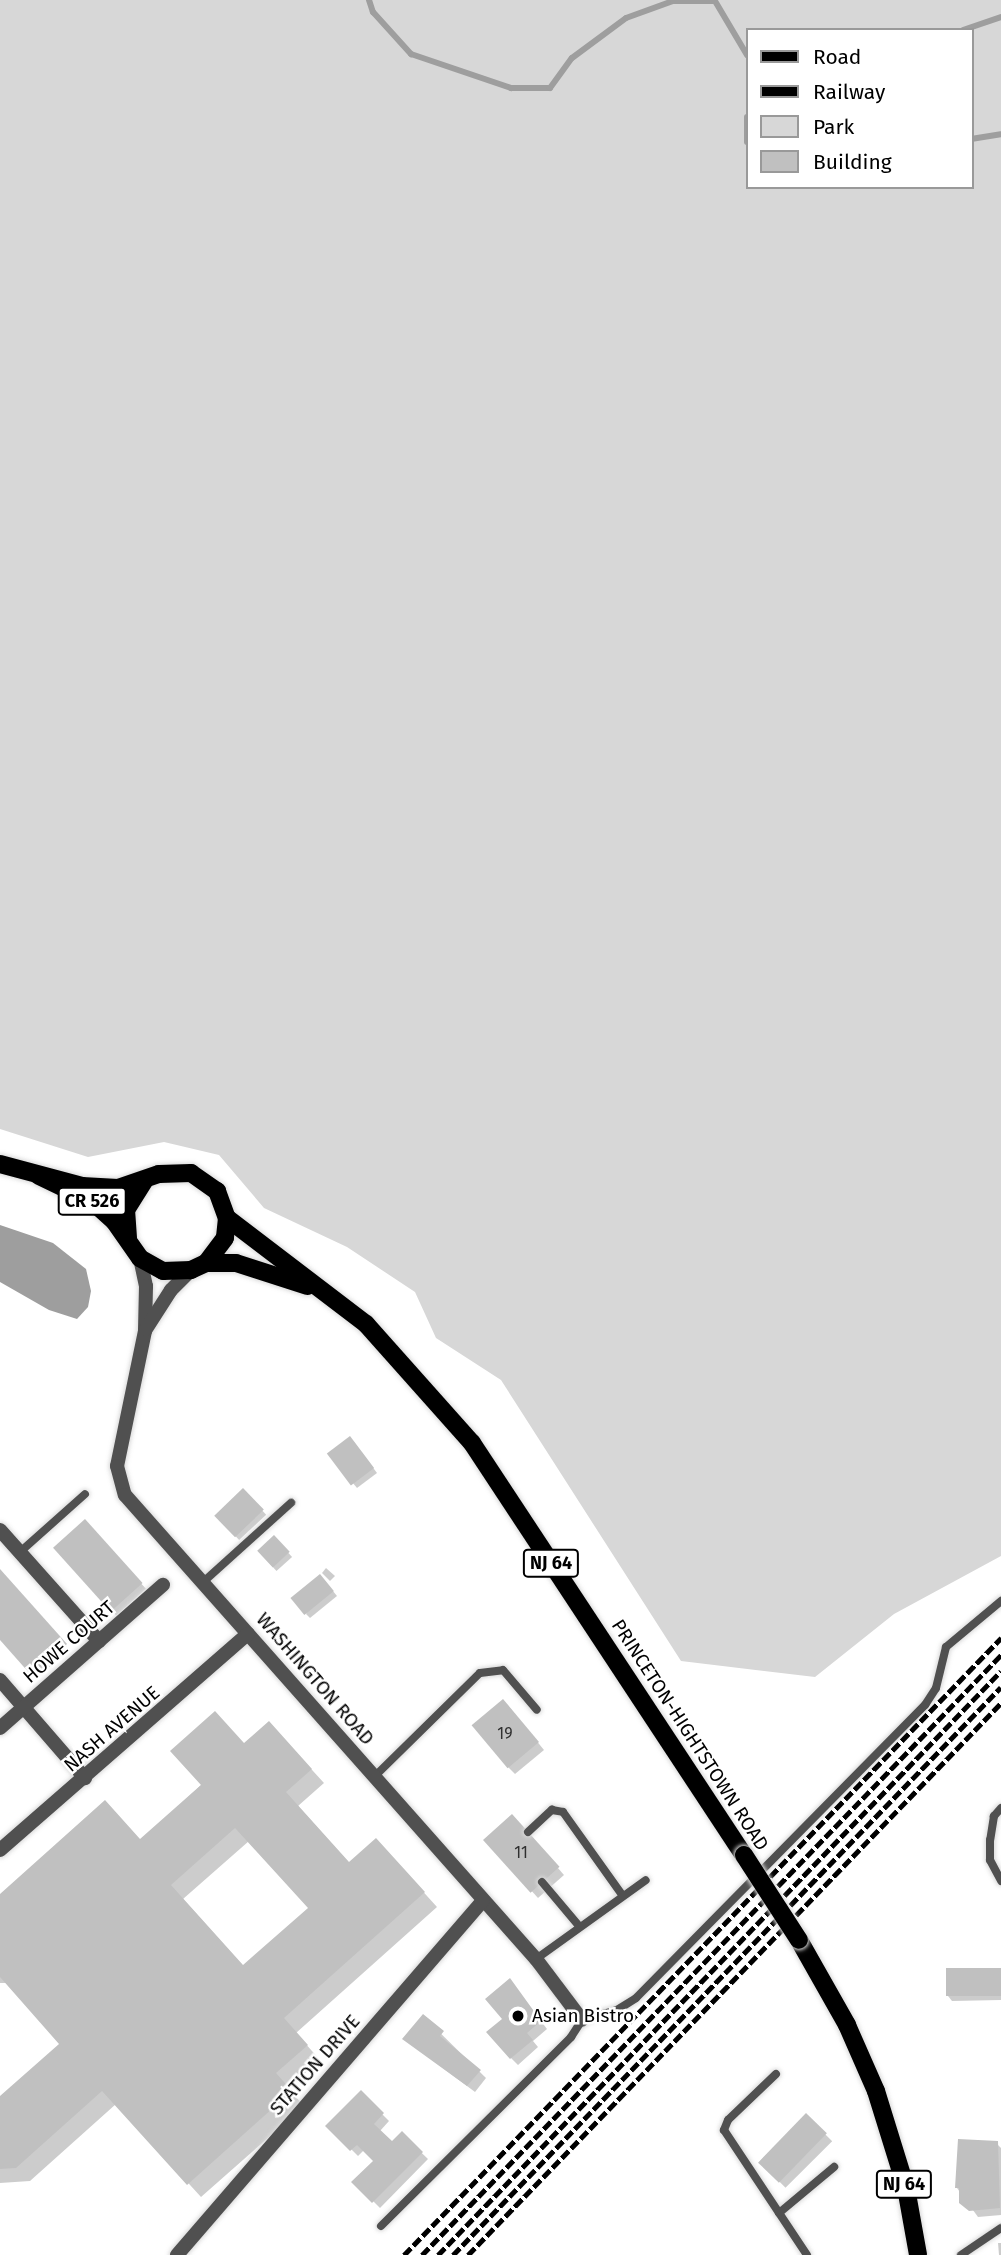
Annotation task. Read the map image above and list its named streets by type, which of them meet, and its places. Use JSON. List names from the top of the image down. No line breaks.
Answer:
{"streets":{"main road":["CR 526","NJ 64","PRINCETON-HIGHTSTOWN ROAD"],"street":["HOWE COURT","WASHINGTON ROAD","NASH AVENUE","STATION DRIVE"]},"crossings":[["CR 526","WASHINGTON ROAD"],["CR 526","PRINCETON-HIGHTSTOWN ROAD"],["WASHINGTON ROAD","NASH AVENUE"],["WASHINGTON ROAD","PRINCETON-HIGHTSTOWN ROAD"],["WASHINGTON ROAD","STATION DRIVE"]],"places":["Asian Bistro"],"house_numbers":["19","11"],"legend":["Road","Railway","Park","Building"]}
